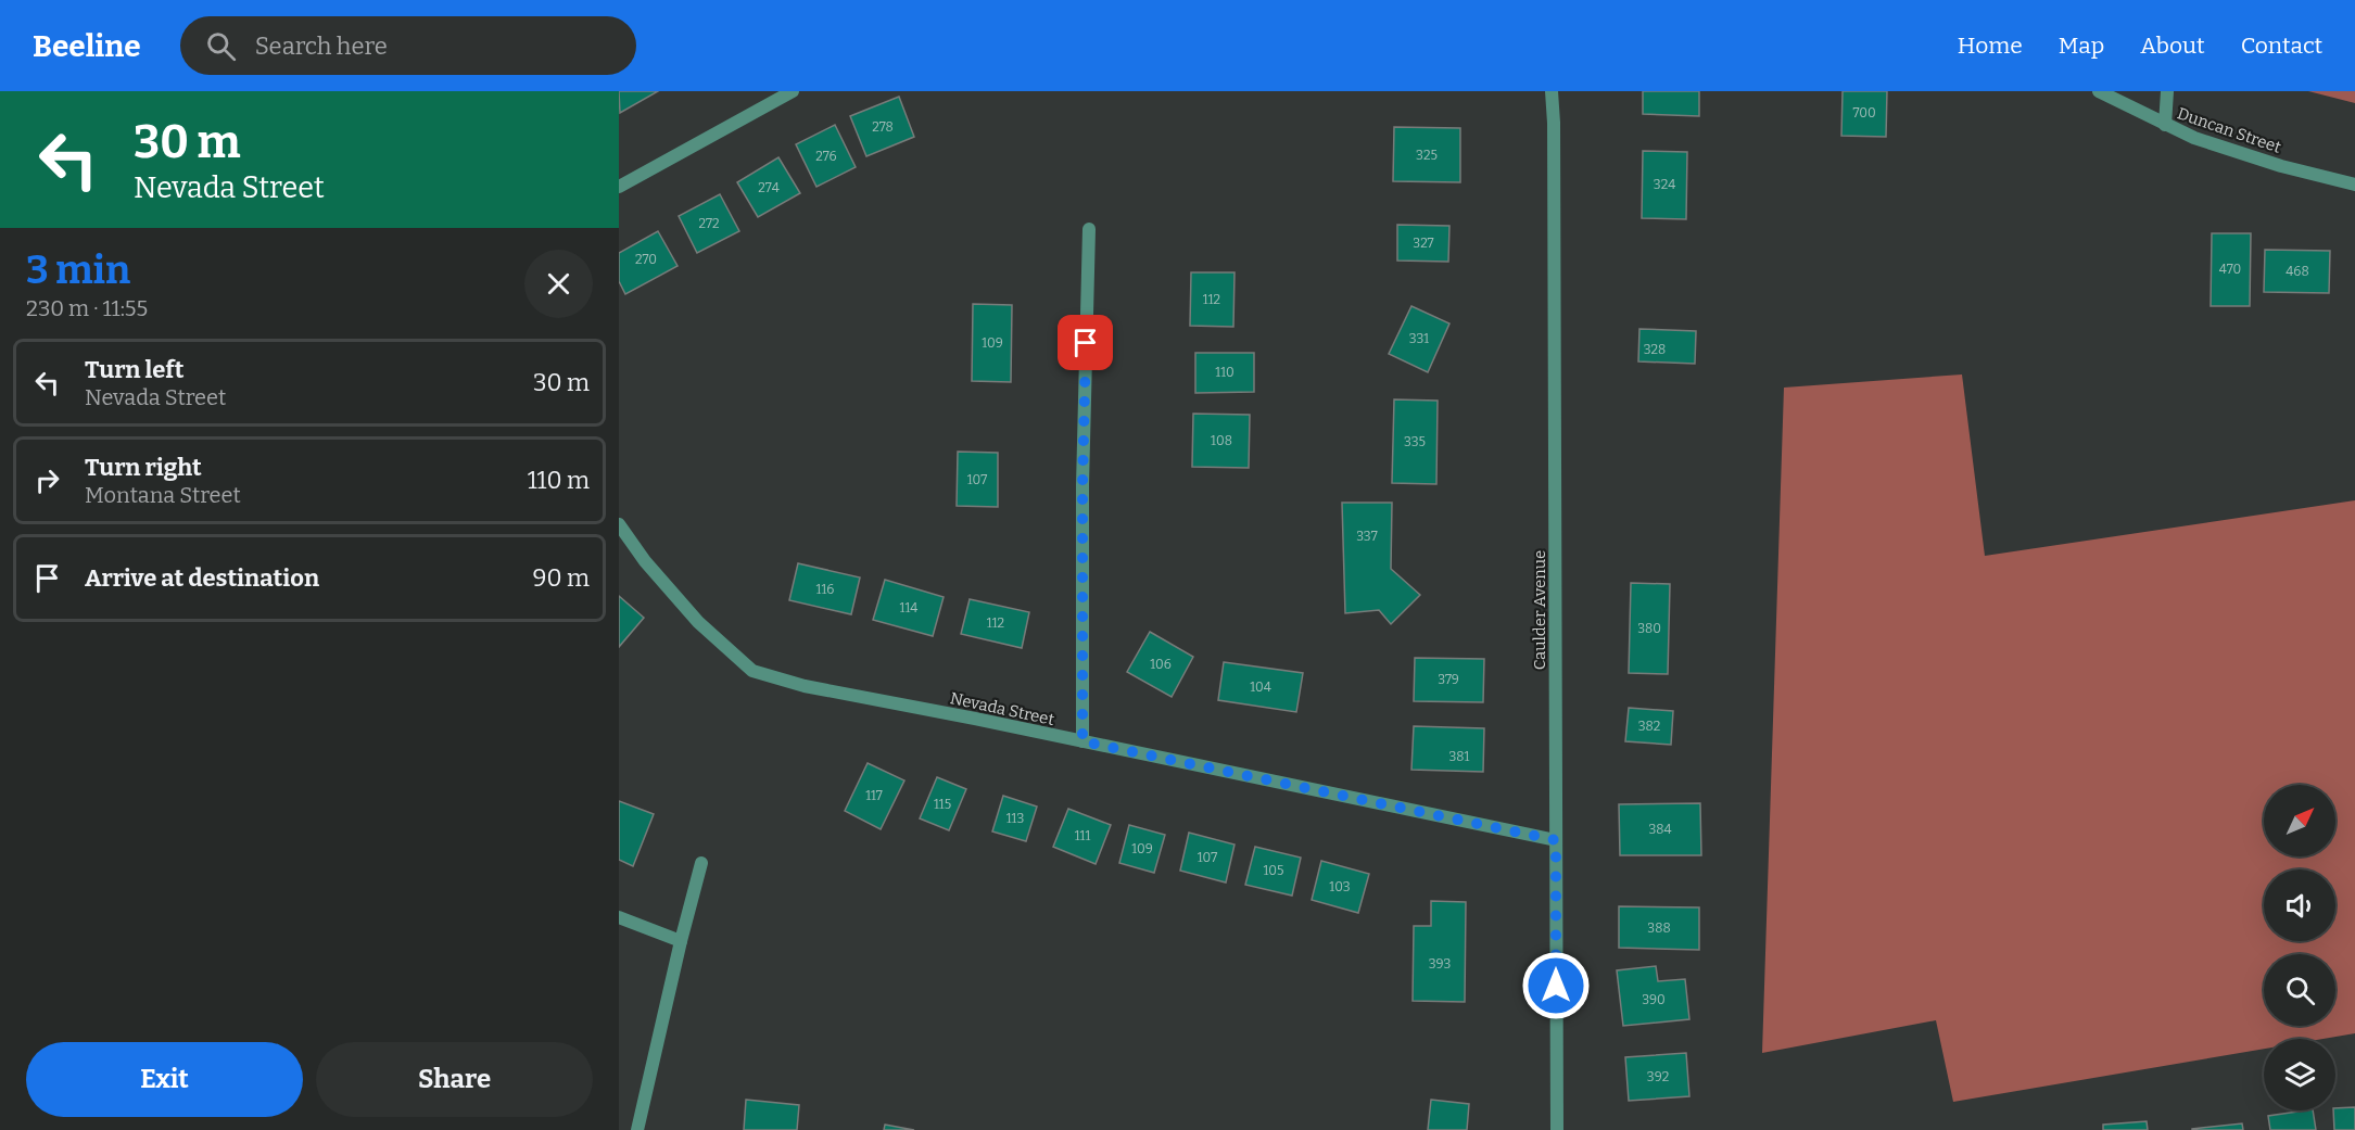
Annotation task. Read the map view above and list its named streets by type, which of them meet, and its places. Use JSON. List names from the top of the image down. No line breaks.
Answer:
{"streets":{"street":["Duncan Street","Caulder Avenue","Nevada Street"]},"crossings":[["Caulder Avenue","Nevada Street"]],"house_numbers":["700","278","325","276","324","274","272","327","270","470","468","112","331","109","328","110","108","335","107","337","116","114","112","380","106","379","104","382","381","117","115","113","384","111","109","107","105","103","388","393","390","392"],"north":"top right","page":{"header":"Beeline","search":"Search here","nav":["Home","Map","About","Contact"],"turn":["30 m","Nevada Street"],"heading":["3 min","230 m · 11:55"],"list":[{"name":"Turn left","note":"Nevada Street","value":"30 m"},{"name":"Turn right","note":"Montana Street","value":"110 m"},{"name":"Arrive at destination","value":"90 m"}],"buttons":["Exit","Share"]}}
